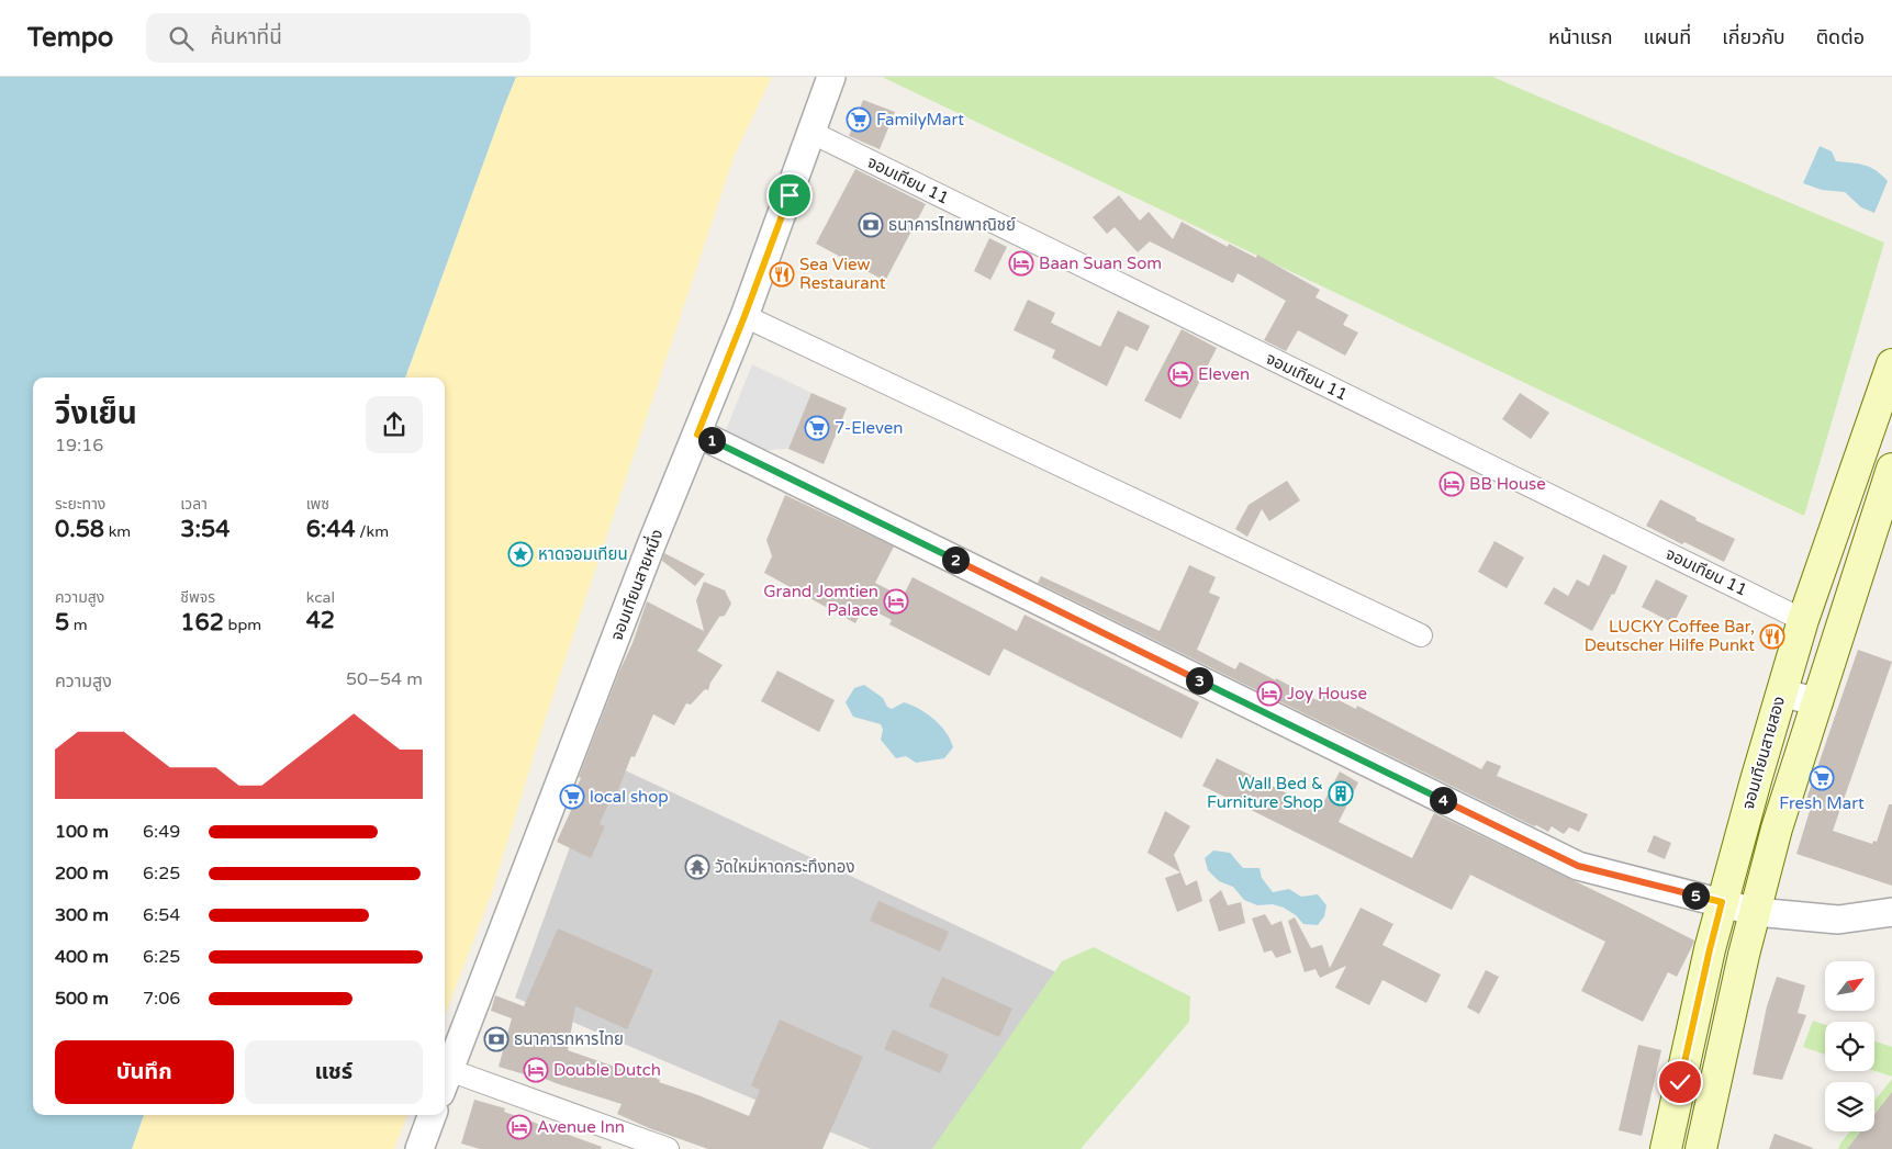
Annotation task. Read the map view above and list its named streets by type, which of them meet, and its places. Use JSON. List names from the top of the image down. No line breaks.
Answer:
{"streets":{"main road":["จอมเทียนสายสอง"],"street":["จอมเทียน 11","จอมเทียนสายหนึ่ง"]},"crossings":[["จอมเทียน 11","จอมเทียนสายหนึ่ง"],["จอมเทียน 11","จอมเทียนสายสอง"]],"places":{"supermarket":["FamilyMart","7-Eleven","Fresh Mart","local shop"],"bank":["ธนาคารไทยพาณิชย์","ธนาคารทหารไทย"],"hotel":["Baan Suan Som","Eleven","BB House","Grand Jomtien Palace","Joy House","Double Dutch","Avenue Inn"],"restaurant":["Sea View Restaurant","LUCKY Coffee Bar, Deutscher Hilfe Punkt"],"place":["หาดจอมเทียน"],"building":["Wall Bed & Furniture Shop"],"temple":["วัดใหม่หาดกระทึงทอง"]},"north":"top right","page":{"header":"Tempo","search":"ค้นหาที่นี่","nav":["หน้าแรก","แผนที่","เกี่ยวกับ","ติดต่อ"],"heading":["วิ่งเย็น","19:16"],"pins":["1","2","3","4","5"],"stats":[["ระยะทาง","0.58 km"],["เวลา","3:54"],["เพซ","6:44 /km"],["ความสูง","5 m"],["ชีพจร","162 bpm"],["kcal","42"]],"chart":["ความสูง","50–54 m"],"list":[{"name":"100 m","note":"6:49"},{"name":"200 m","note":"6:25"},{"name":"300 m","note":"6:54"},{"name":"400 m","note":"6:25"},{"name":"500 m","note":"7:06"}],"buttons":["บันทึก","แชร์"]}}
